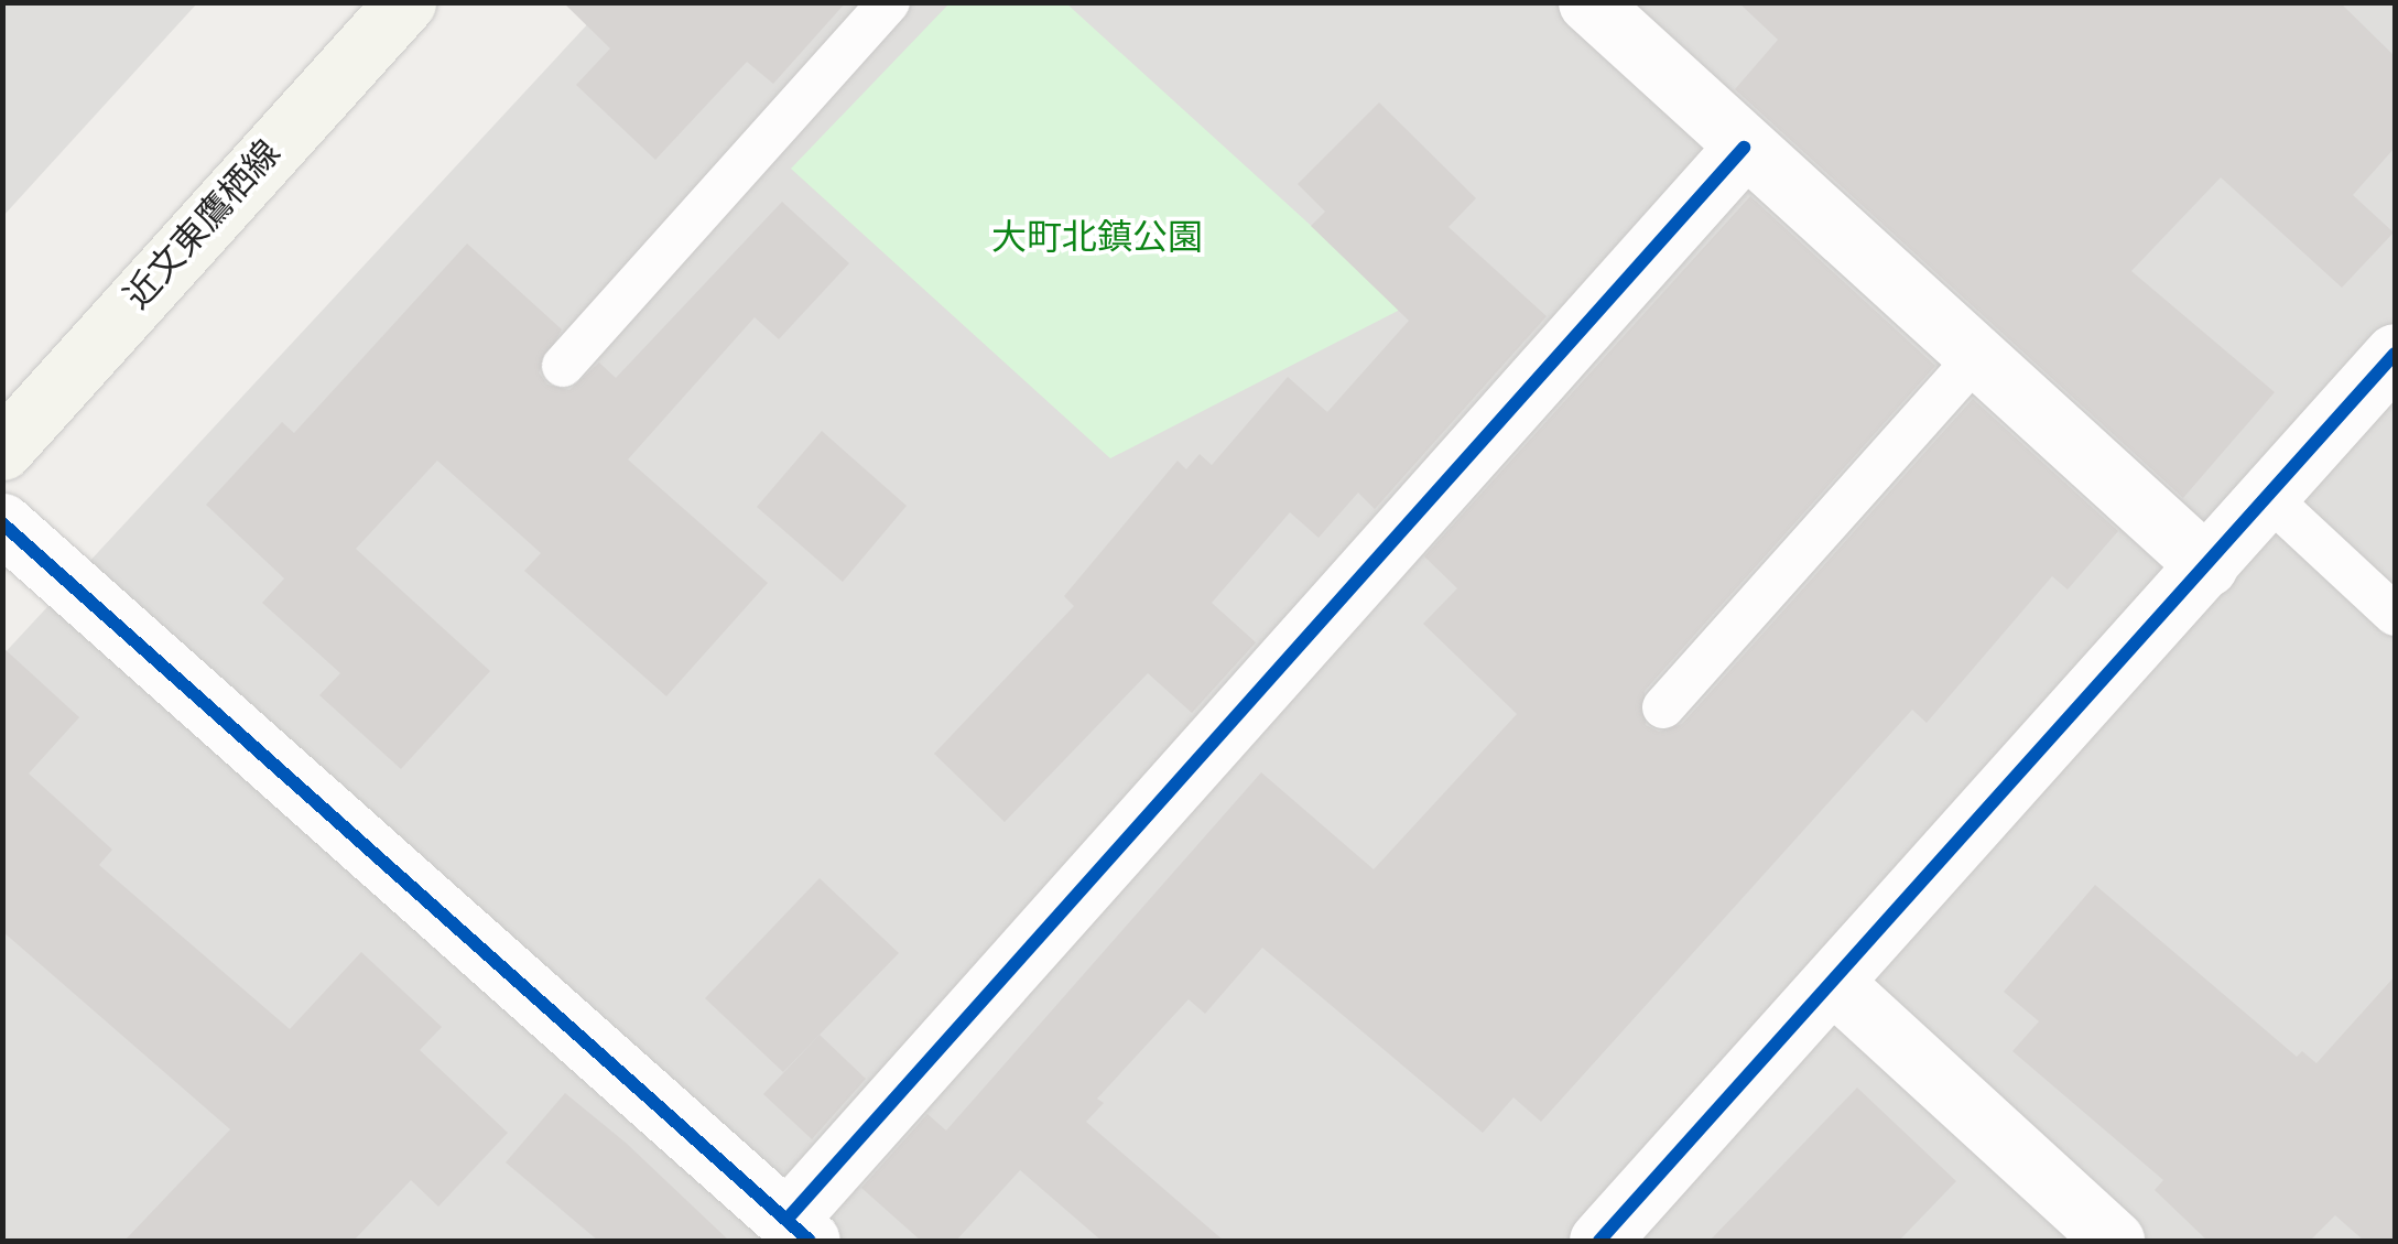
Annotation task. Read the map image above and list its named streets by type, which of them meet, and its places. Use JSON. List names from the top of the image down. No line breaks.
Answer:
{"streets":{"street":["近文東鷹栖線"]},"parks":["大町北鎮公園"]}
